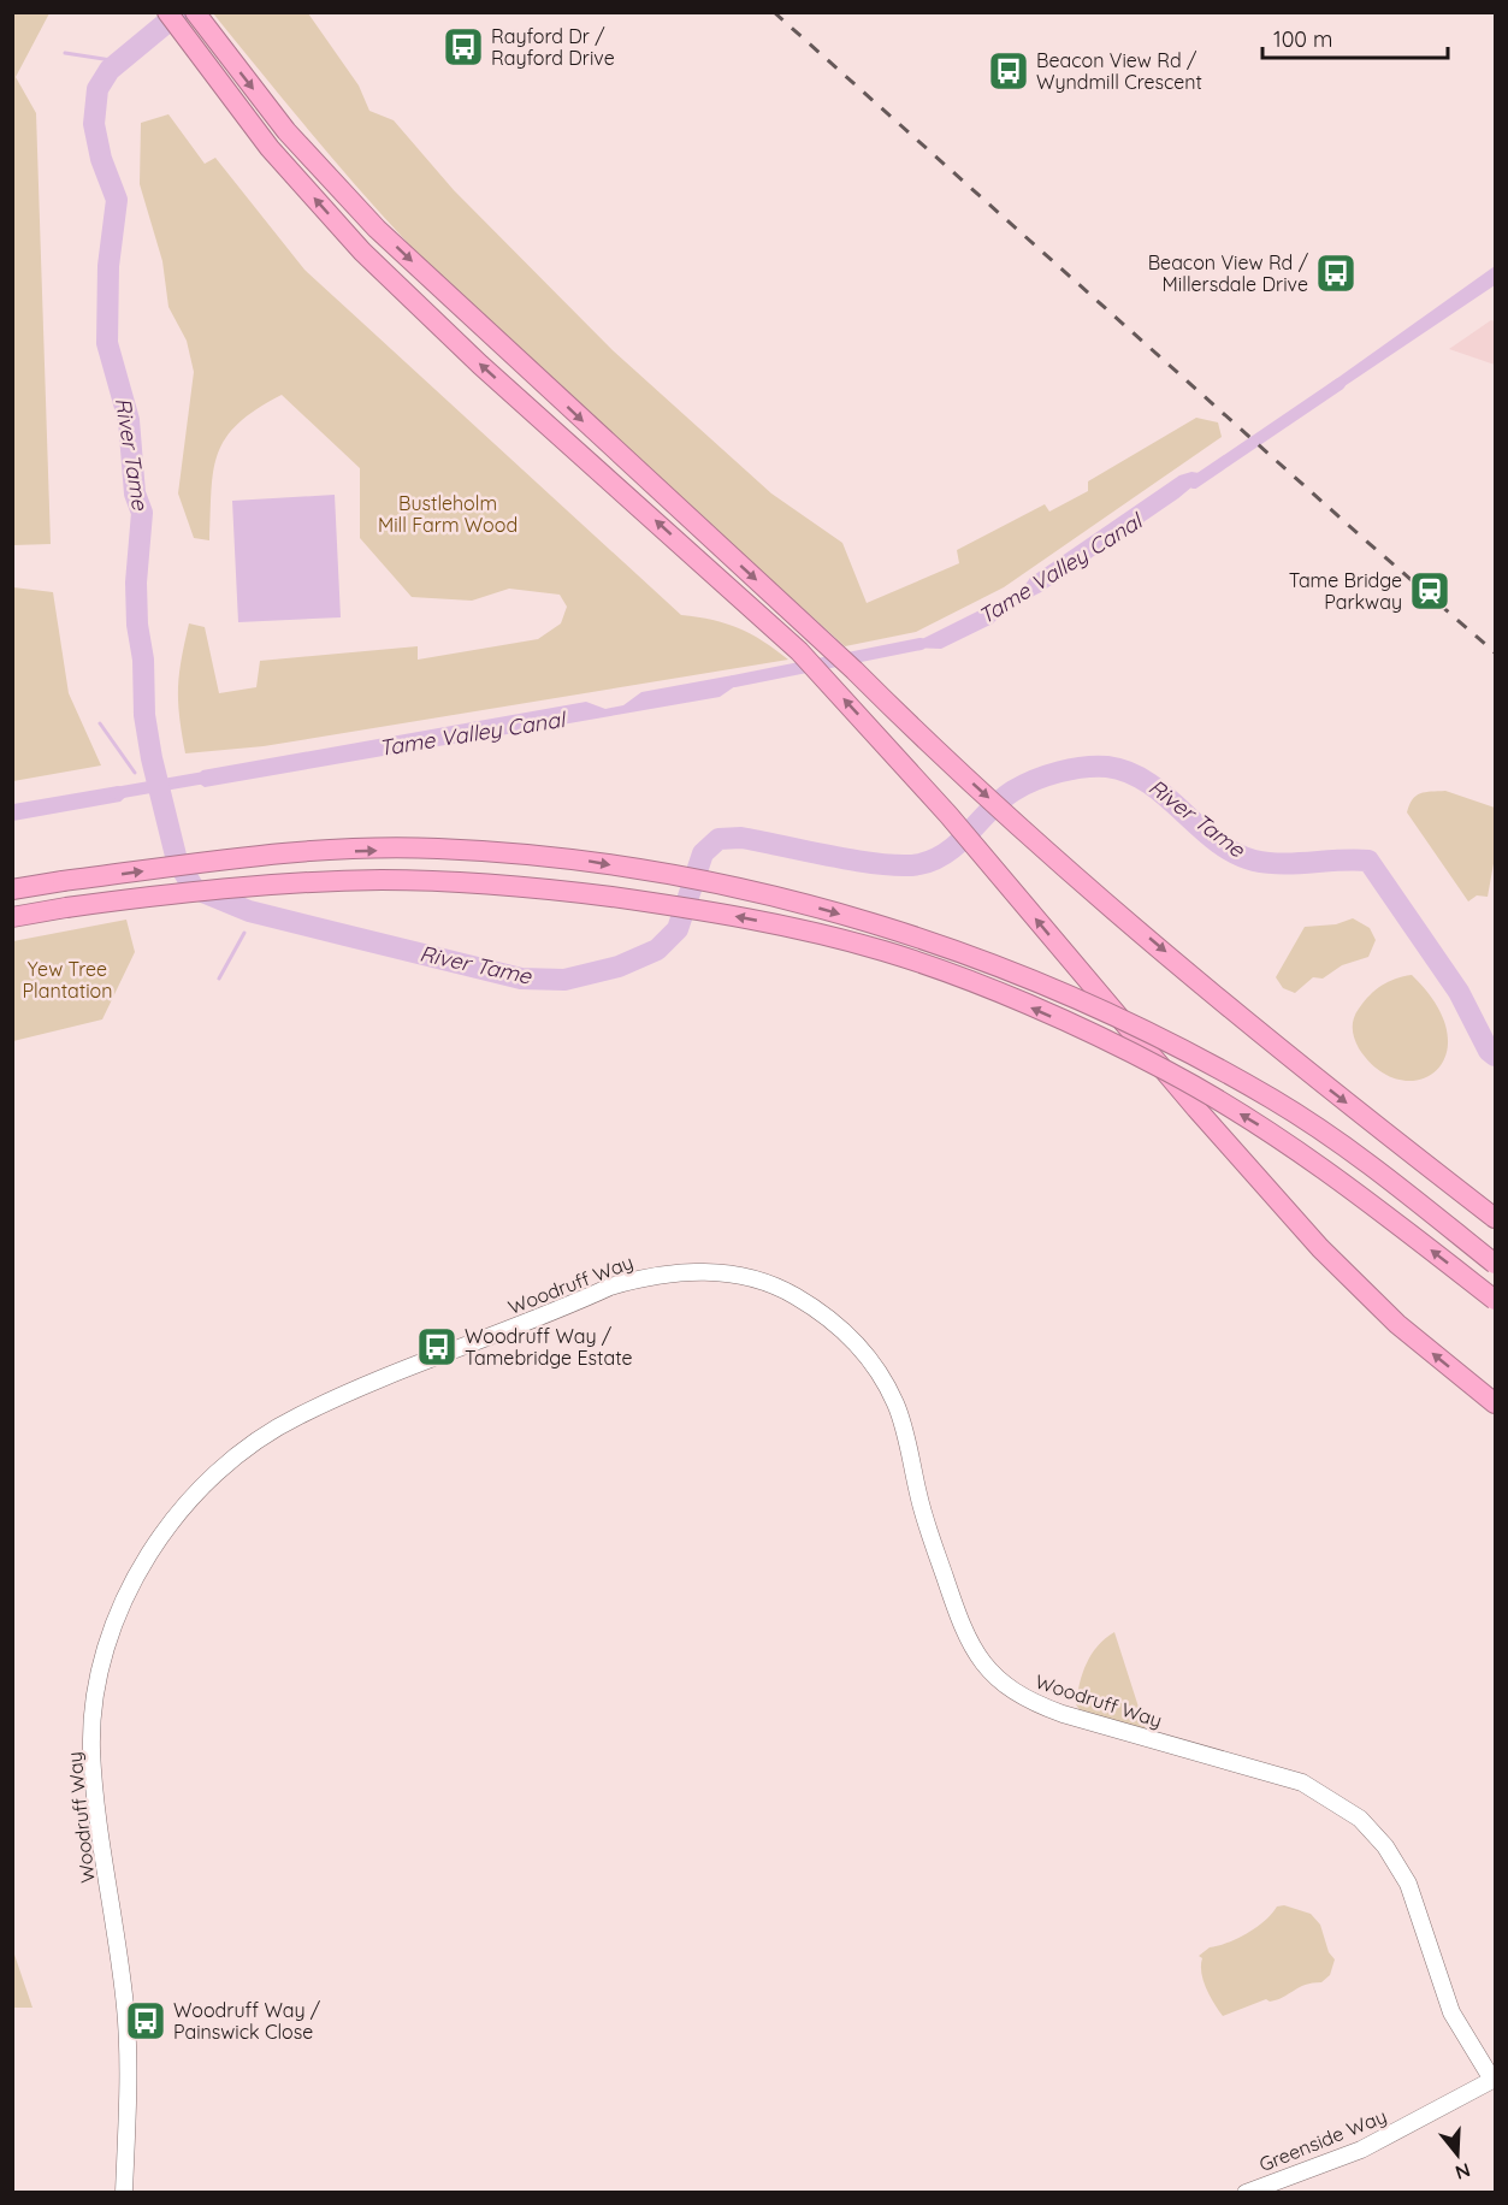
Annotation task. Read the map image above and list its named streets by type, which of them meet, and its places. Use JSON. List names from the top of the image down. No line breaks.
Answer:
{"streets":{"street":["Woodruff Way","Greenside Way"]},"crossings":[["Woodruff Way","Greenside Way"]],"water":["River Tame","Tame Valley Canal"],"parks":["Bustleholm Mill Farm Wood","Yew Tree Plantation"],"places":{"bus stop":["Rayford Dr / Rayford Drive","Beacon View Rd / Wyndmill Crescent","Beacon View Rd / Millersdale Drive","Woodruff Way / Tamebridge Estate","Woodruff Way / Painswick Close"],"station":["Tame Bridge Parkway"]},"scale_bar":"100 m","north":"bottom"}
